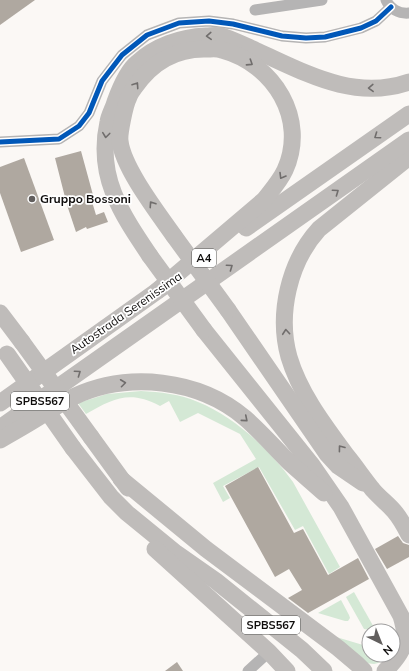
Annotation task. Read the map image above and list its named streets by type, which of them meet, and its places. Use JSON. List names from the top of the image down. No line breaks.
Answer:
{"streets":{"highway":["A4","Autostrada Serenissima","SPBS567"]},"places":["Gruppo Bossoni"],"north":"bottom right"}
